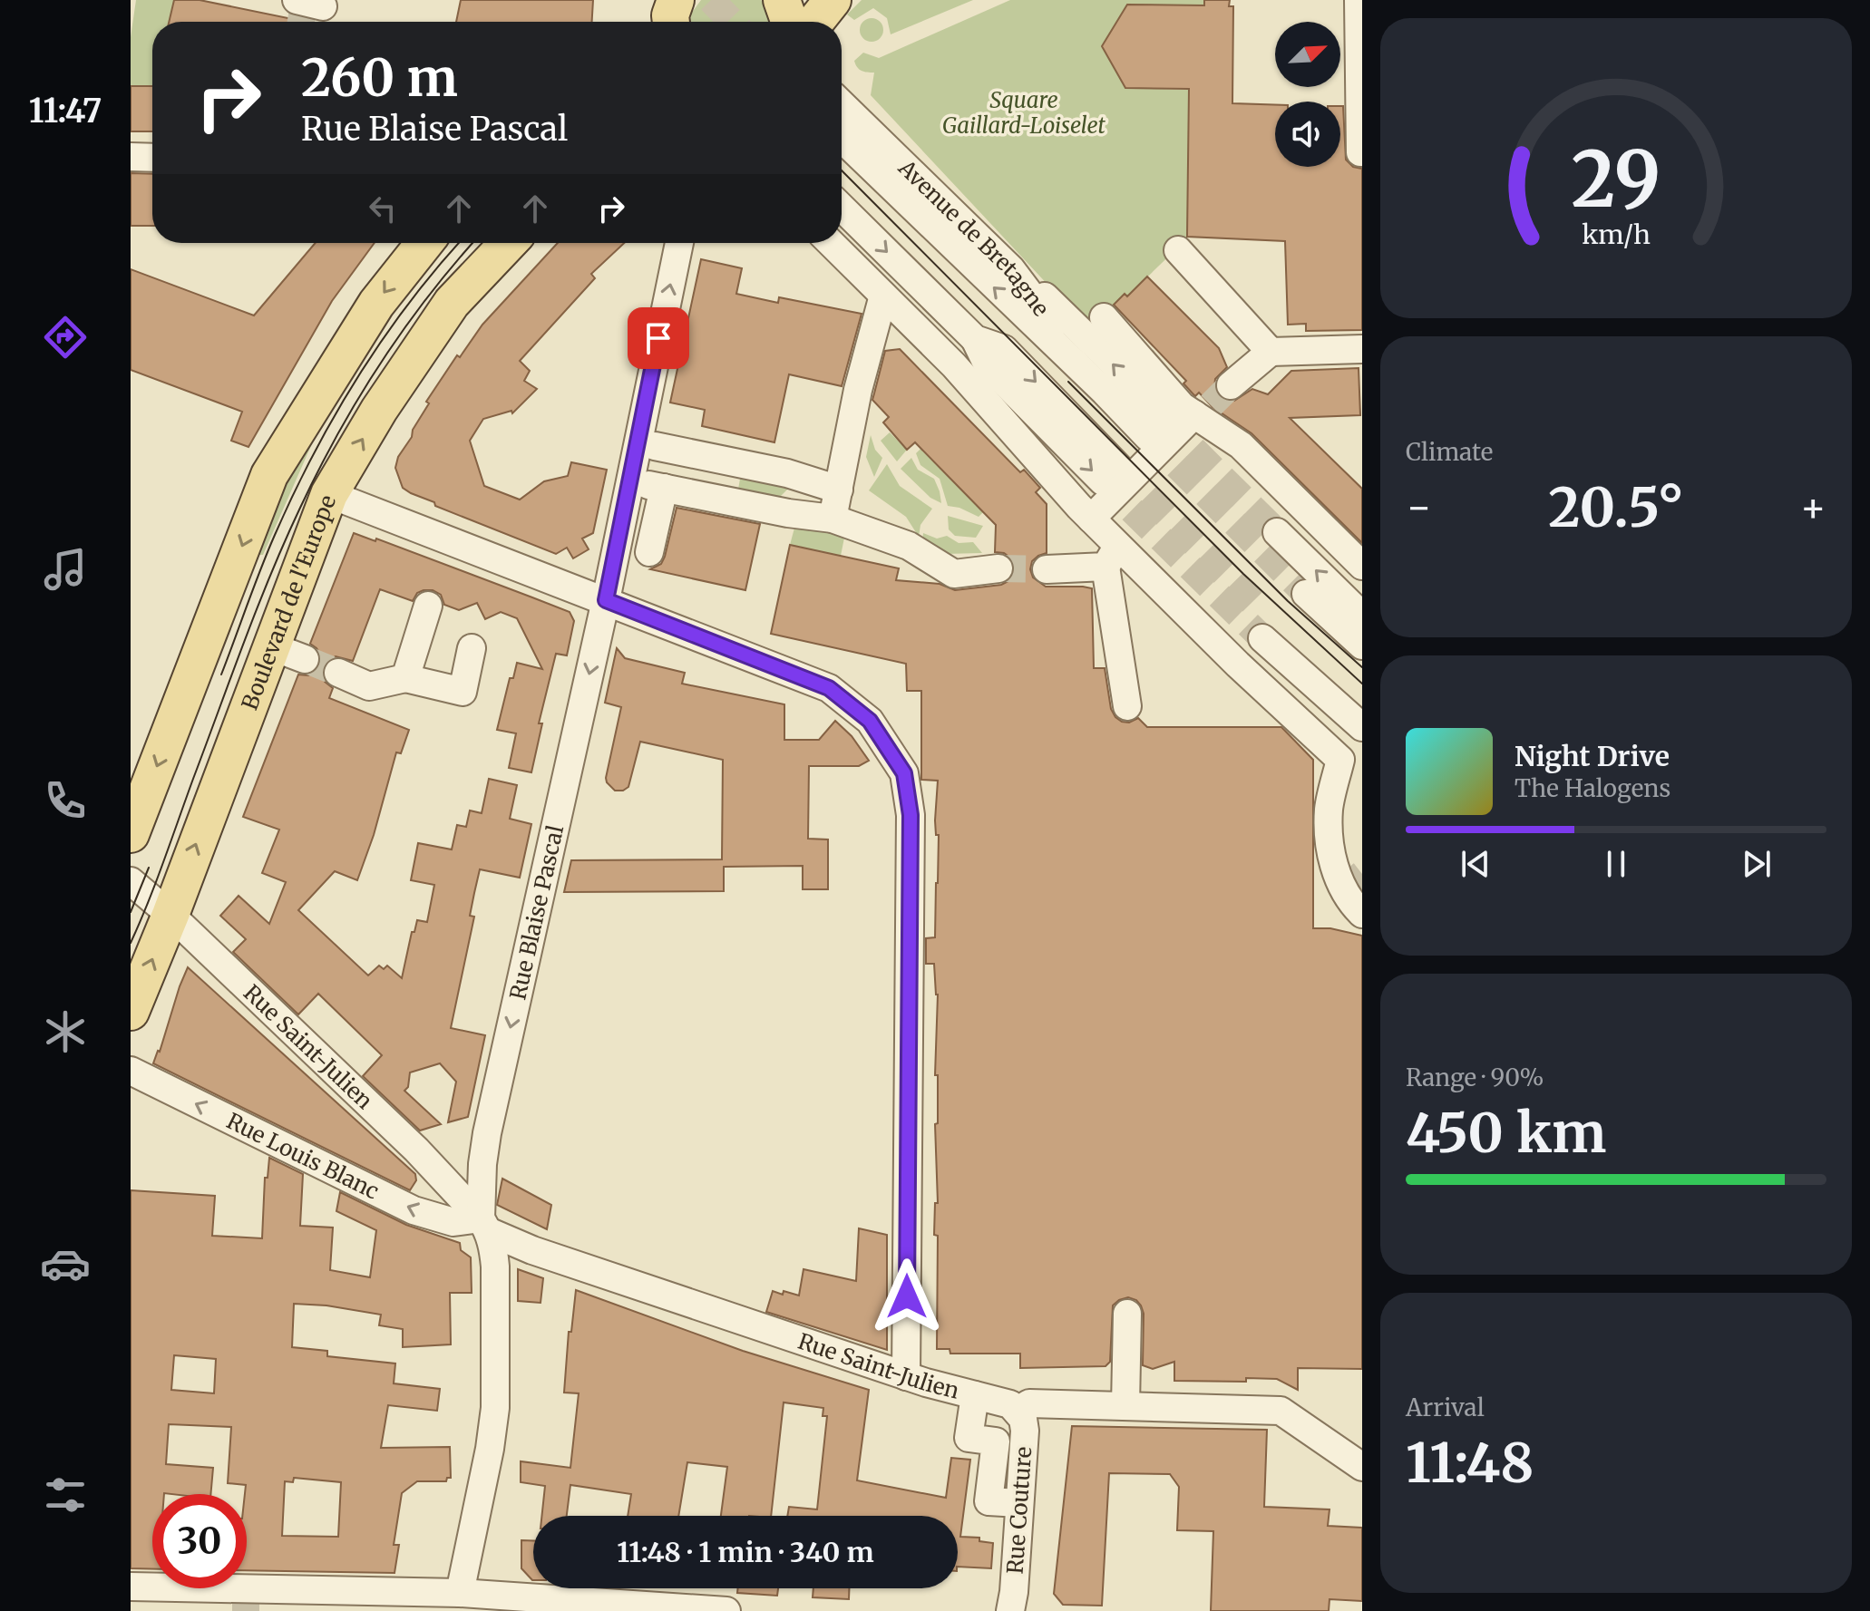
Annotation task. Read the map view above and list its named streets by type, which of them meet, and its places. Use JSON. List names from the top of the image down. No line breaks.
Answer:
{"streets":{"main road":["Boulevard de l'Europe"],"street":["Avenue de Bretagne","Rue Blaise Pascal","Rue Saint-Julien","Rue Louis Blanc","Rue Couture"]},"crossings":[["Boulevard de l'Europe","Rue Saint-Julien"],["Rue Blaise Pascal","Rue Saint-Julien"],["Rue Blaise Pascal","Rue Louis Blanc"],["Rue Saint-Julien","Rue Louis Blanc"],["Rue Saint-Julien","Rue Couture"]],"one_way":["Rue Louis Blanc"],"parks":["Square Gaillard-Loiselet"],"north":"top right","page":{"tabs":"11:47","turn":["260 m","Rue Blaise Pascal"],"tile":["Climate",["Range · 90%","450 km"],["Arrival","11:48"]],"heat":["−","20.5°","+"],"song":["Night Drive","The Halogens"],"limit":"30","trip":"11:48 · 1 min · 340 m","gauge":["29","km/h"]}}
